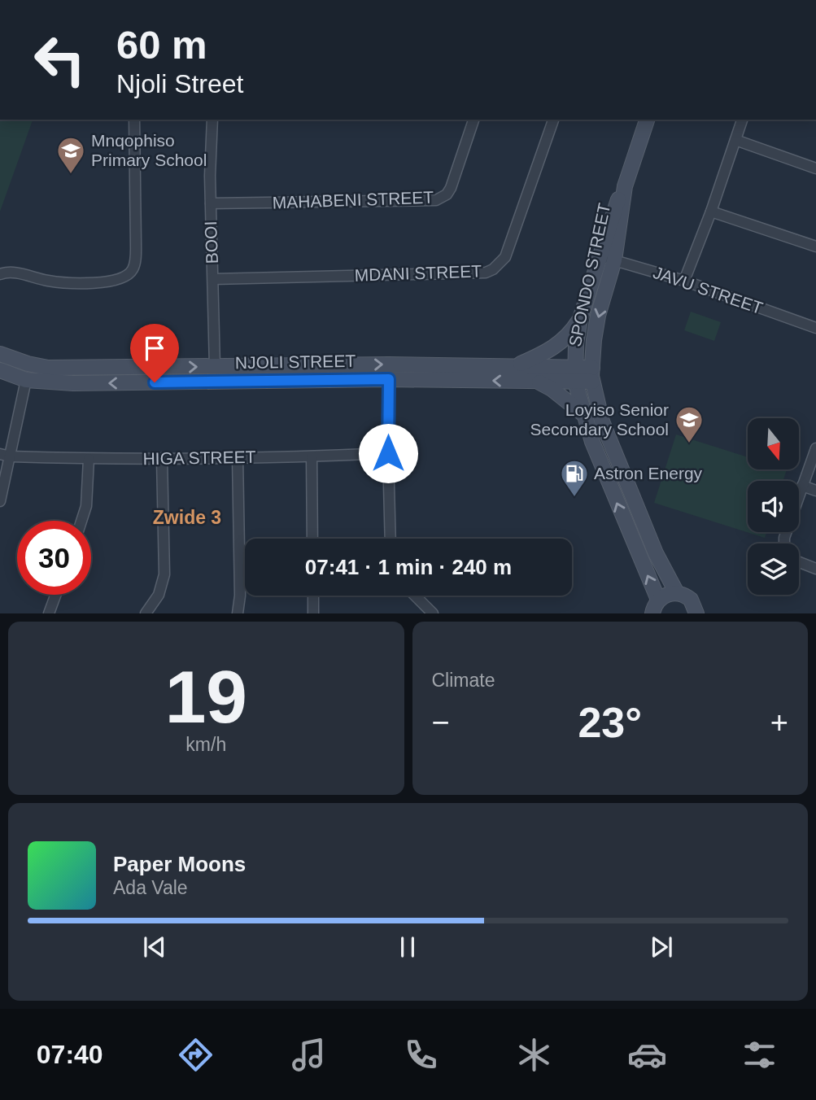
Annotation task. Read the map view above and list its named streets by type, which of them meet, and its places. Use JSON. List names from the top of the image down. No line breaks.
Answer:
{"streets":{"main road":["SPONDO STREET","NJOLI STREET"],"street":["MAHABENI STREET","BOOI","MDANI STREET","JAVU STREET","HIGA STREET"]},"crossings":[["MAHABENI STREET","BOOI"],["BOOI","MDANI STREET"],["BOOI","NJOLI STREET"],["SPONDO STREET","JAVU STREET"],["SPONDO STREET","NJOLI STREET"]],"districts":["Zwide 3"],"places":{"school or university":["Mnqophiso Primary School","Loyiso Senior Secondary School"],"fuel station":["Astron Energy"]},"north":"bottom","page":{"turn":["60 m","Njoli Street"],"limit":"30","trip":"07:41 · 1 min · 240 m","tile":[["19","km/h"],"Climate"],"heat":["−","23°","+"],"song":["Paper Moons","Ada Vale"],"tabs":"07:40"}}
